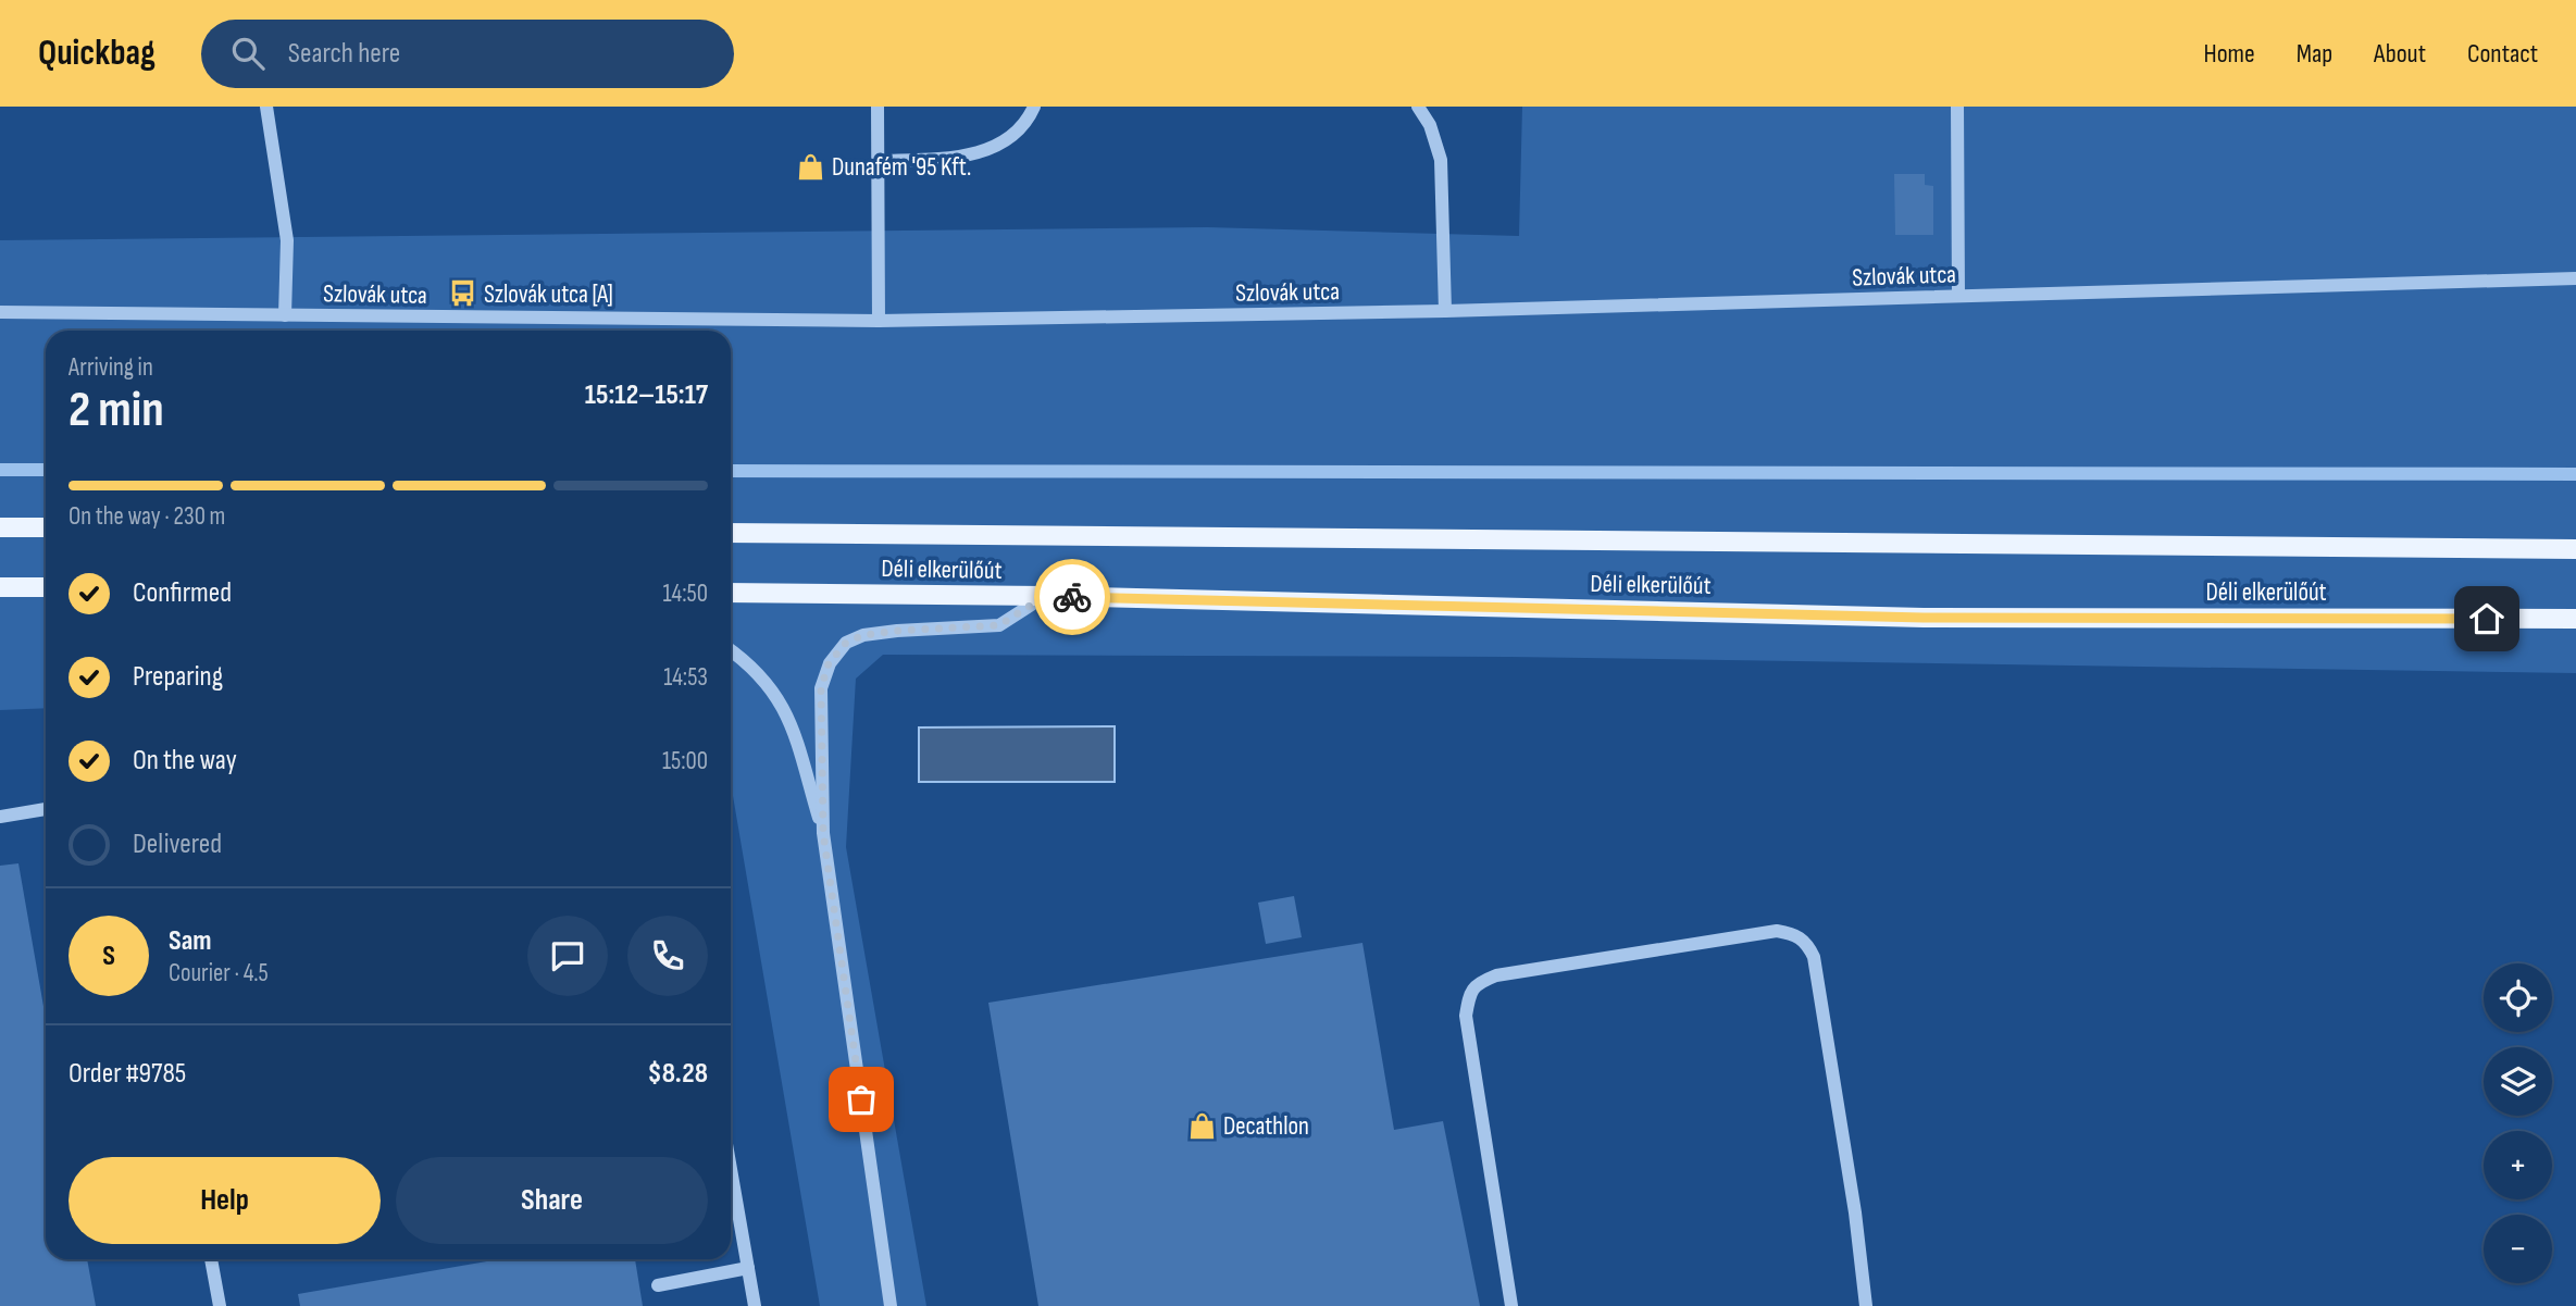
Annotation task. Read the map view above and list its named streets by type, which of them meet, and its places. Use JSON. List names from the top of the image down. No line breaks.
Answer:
{"streets":{"main road":["Déli elkerülőút"],"street":["Szlovák utca"]},"places":{"shop":["Dunafém '95 Kft.","Decathlon"],"bus stop":["Szlovák utca [A]"]},"page":{"header":"Quickbag","search":"Search here","nav":["Home","Map","About","Contact"],"heading":["2 min","Arriving in","15:12–15:17"],"panel":["Sam","Courier · 4.5","Order #9785","$8.28"],"bar":"On the way · 230 m","list":[["Confirmed","14:50"],["Preparing","14:53"],["On the way","15:00"],"Delivered"],"round":"S","map_buttons":["+","−"],"buttons":["Help","Share"]}}
